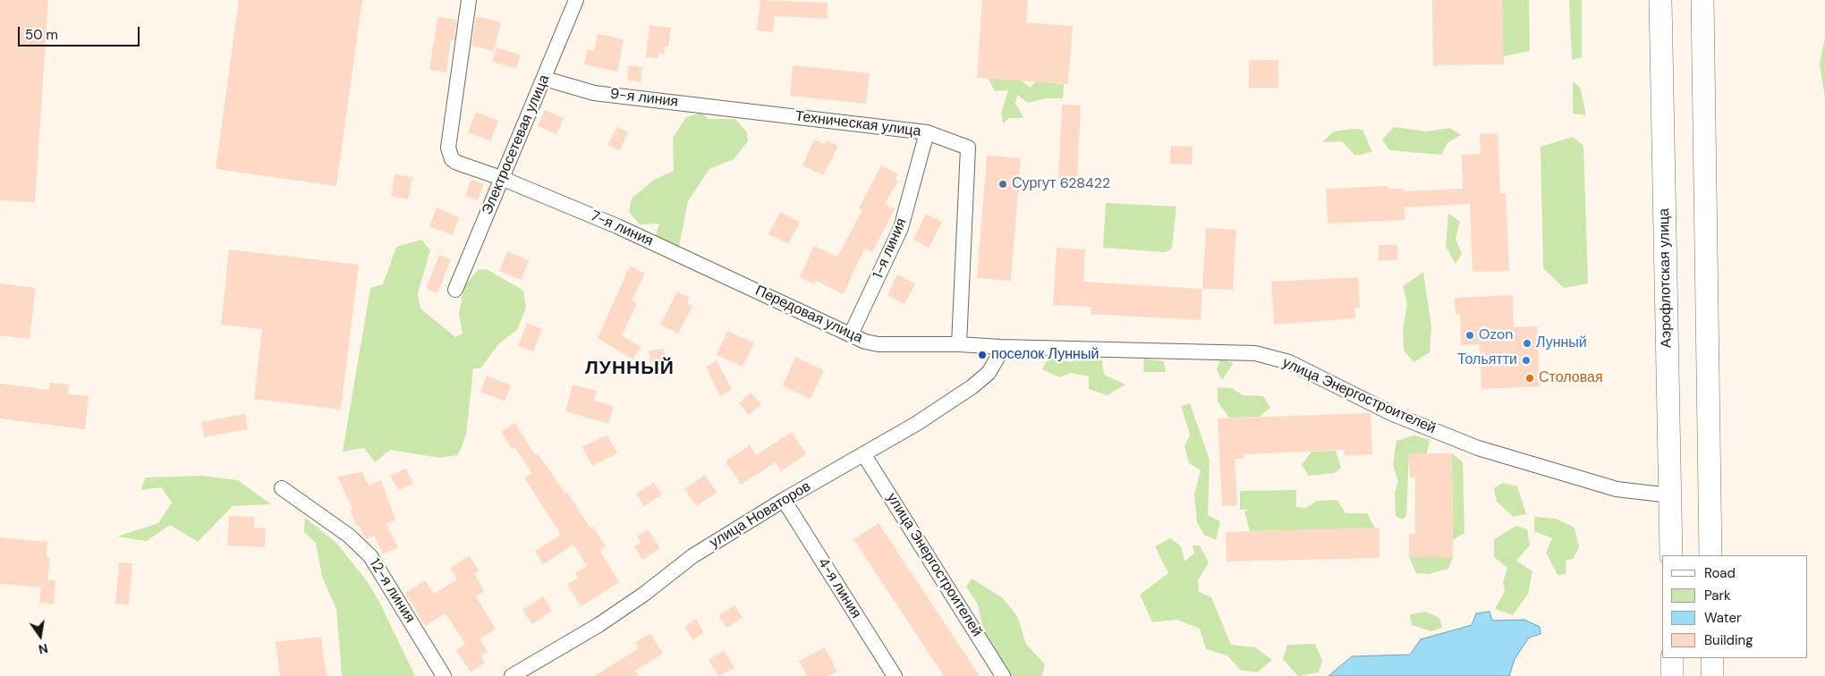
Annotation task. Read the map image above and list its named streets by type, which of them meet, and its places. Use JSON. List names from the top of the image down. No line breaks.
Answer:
{"streets":{"main road":["Аэрофлотская улица"],"street":["9-я линия","Техническая улица","Электросетевая улица","7-я линия","1-я линия","Передовая улица","улица Энергостроителей","улица Новаторов","4-я линия","12-я линия"]},"crossings":[["9-я линия","Техническая улица"],["9-я линия","Электросетевая улица"],["Техническая улица","1-я линия"],["Техническая улица","Передовая улица"],["Техническая улица","улица Энергостроителей"],["Электросетевая улица","7-я линия"],["7-я линия","Передовая улица"],["1-я линия","Передовая улица"],["Аэрофлотская улица","улица Энергостроителей"],["Передовая улица","улица Энергостроителей"],["улица Энергостроителей","улица Новаторов"],["улица Новаторов","4-я линия"]],"districts":["ЛУННЫЙ"],"places":["Сургут 628422","Ozon","Лунный","поселок Лунный","Тольятти","Столовая"],"legend":["Road","Park","Water","Building"],"scale_bar":"50 m","north":"bottom"}
